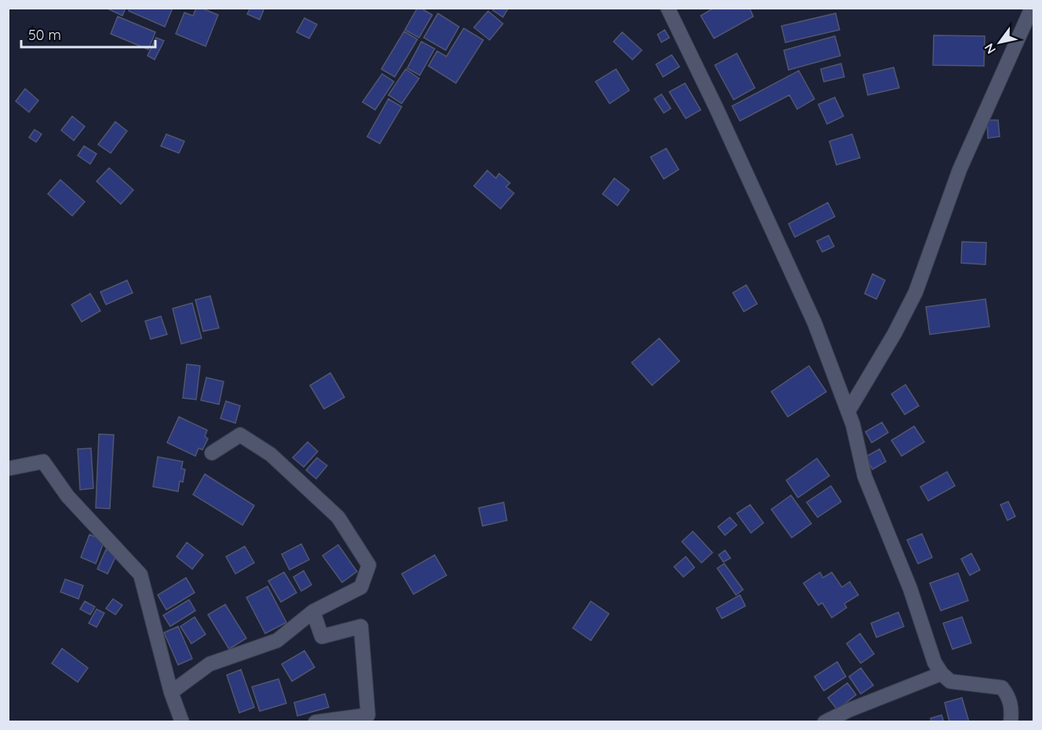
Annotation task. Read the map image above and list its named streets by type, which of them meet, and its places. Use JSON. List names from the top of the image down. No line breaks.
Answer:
{"scale_bar":"50 m","north":"bottom left"}
